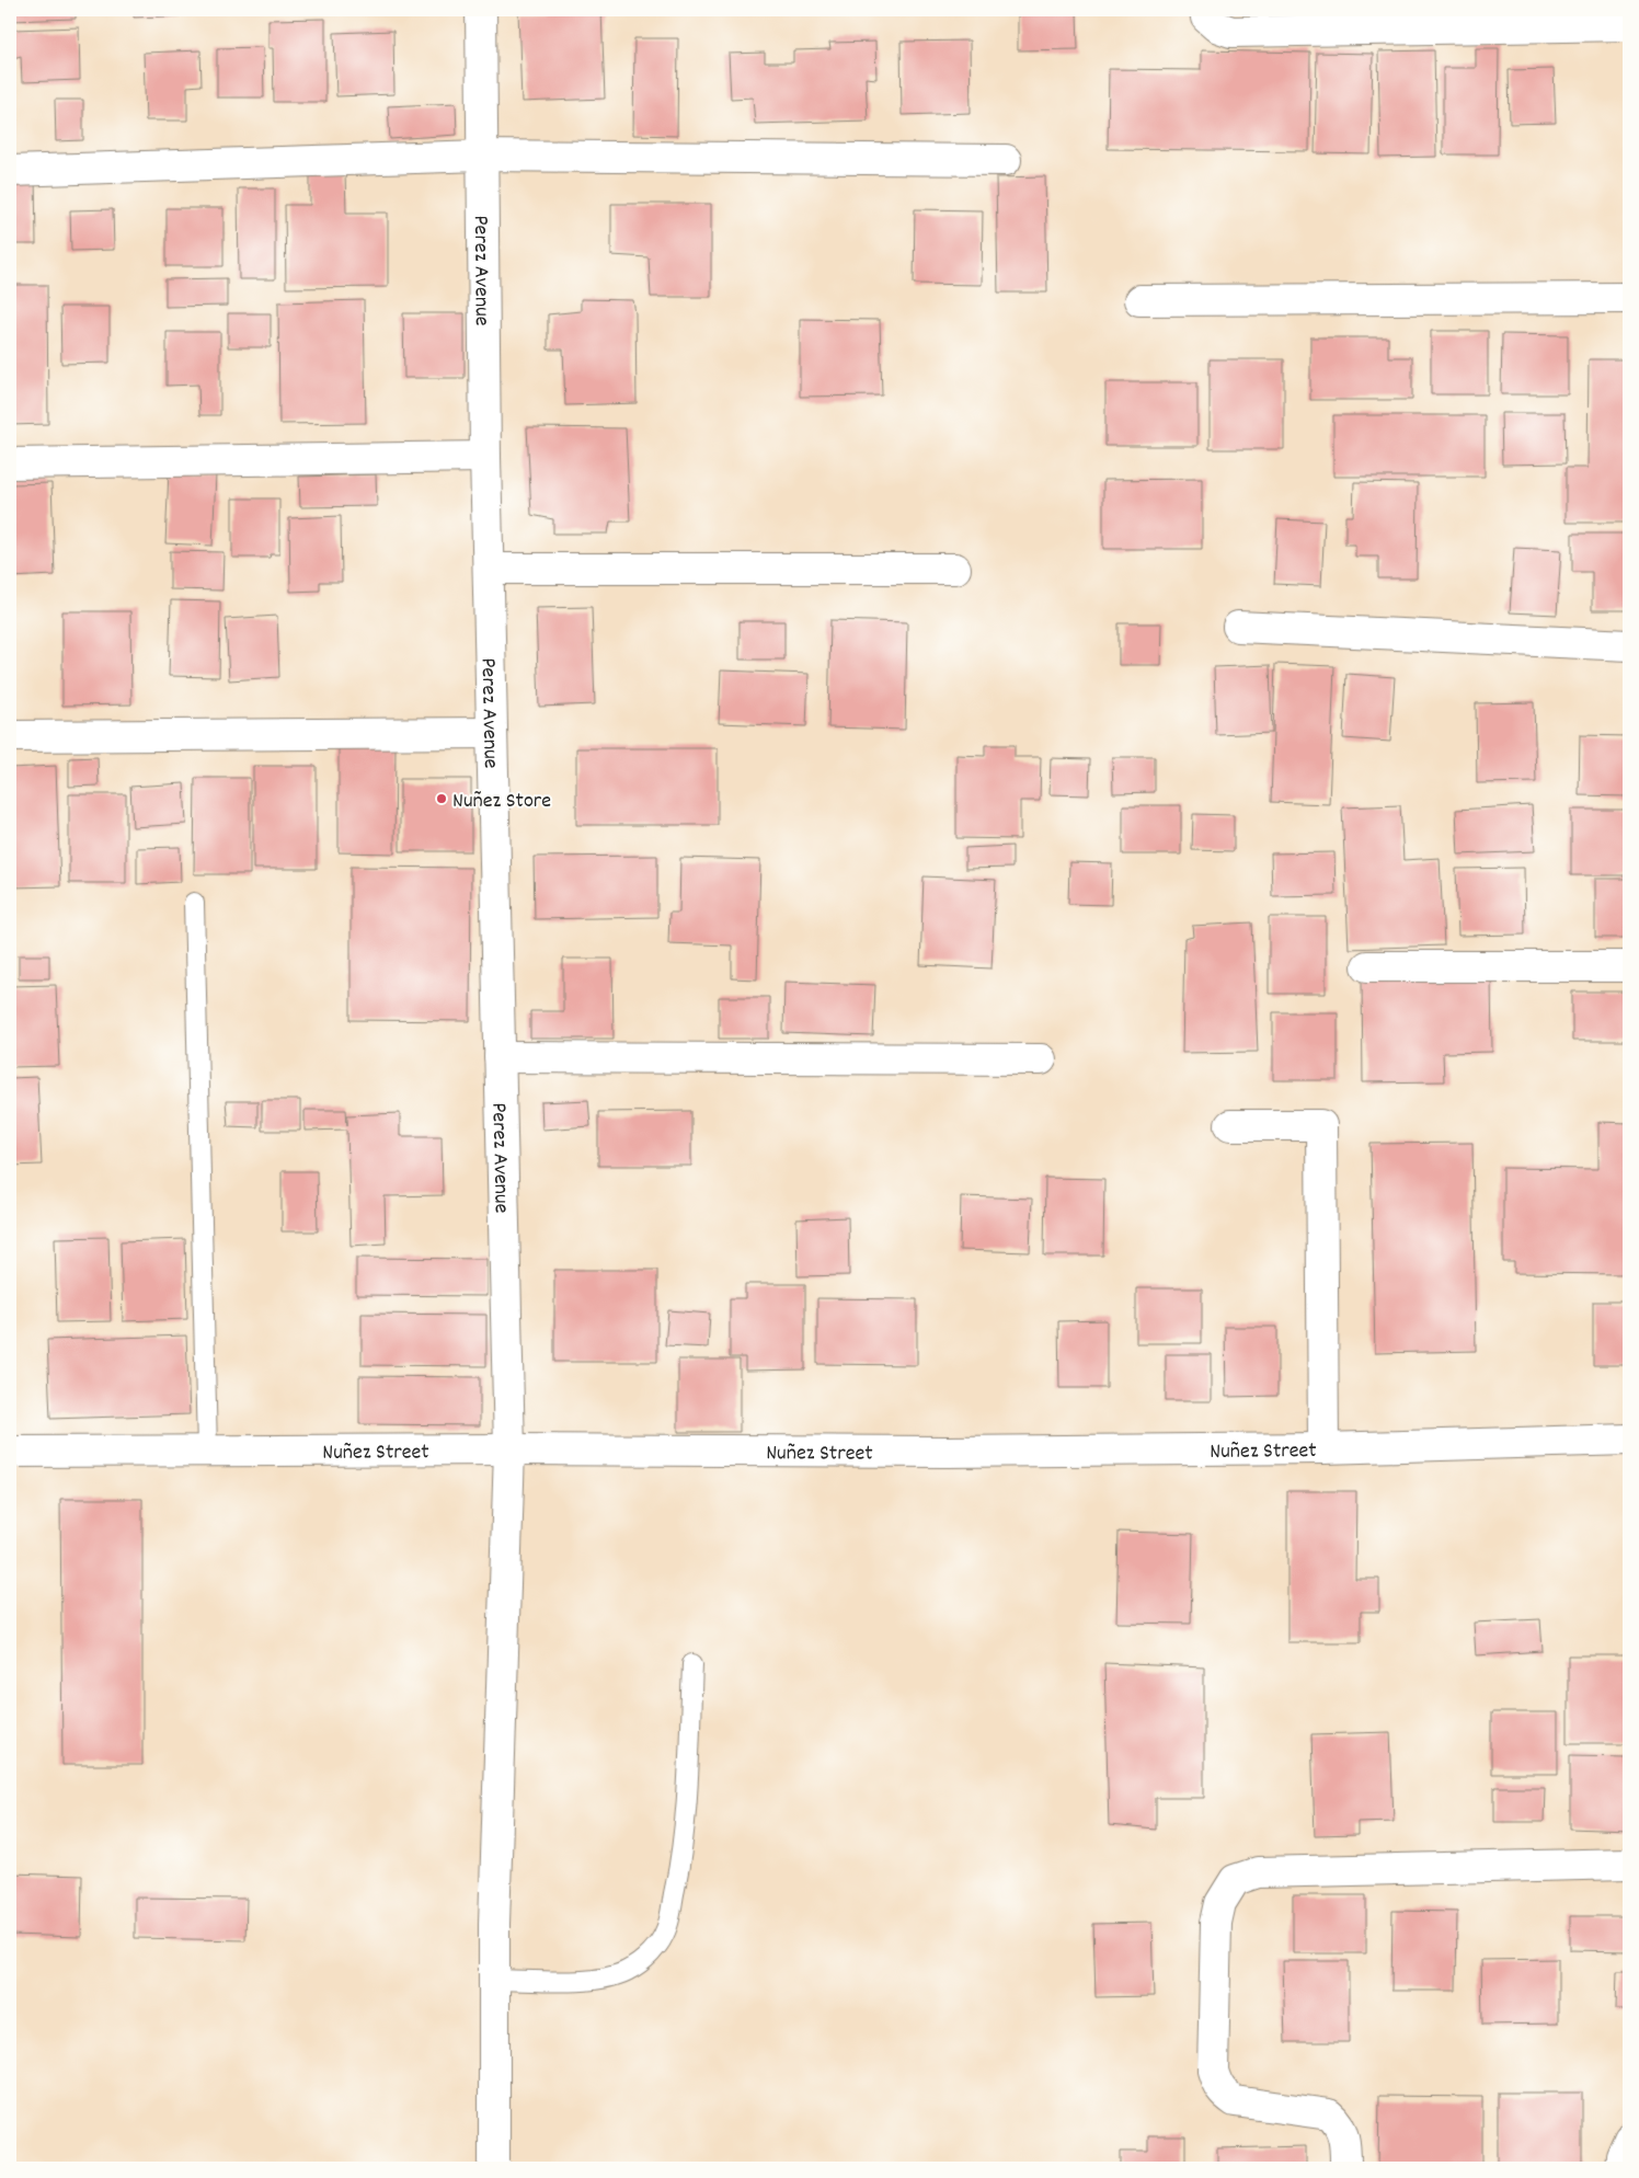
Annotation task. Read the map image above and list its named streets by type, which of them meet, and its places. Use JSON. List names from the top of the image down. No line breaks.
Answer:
{"streets":{"street":["Perez Avenue","Nuñez Street"]},"crossings":[["Perez Avenue","Nuñez Street"]],"places":["Nuñez Store"]}
